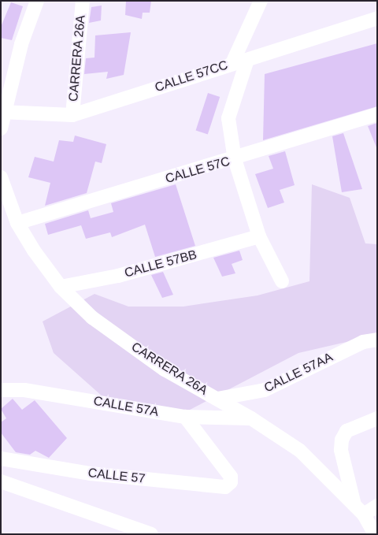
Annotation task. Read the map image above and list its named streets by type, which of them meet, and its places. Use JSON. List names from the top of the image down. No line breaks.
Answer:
{"streets":{"street":["CARRERA 26A","CALLE 57CC","CALLE 57C","CALLE 57BB","CALLE 57AA","CALLE 57A","CALLE 57"]},"crossings":[["CARRERA 26A","CALLE 57CC"],["CARRERA 26A","CALLE 57C"],["CARRERA 26A","CALLE 57BB"],["CARRERA 26A","CALLE 57AA"],["CARRERA 26A","CALLE 57A"],["CALLE 57A","CALLE 57"]]}
